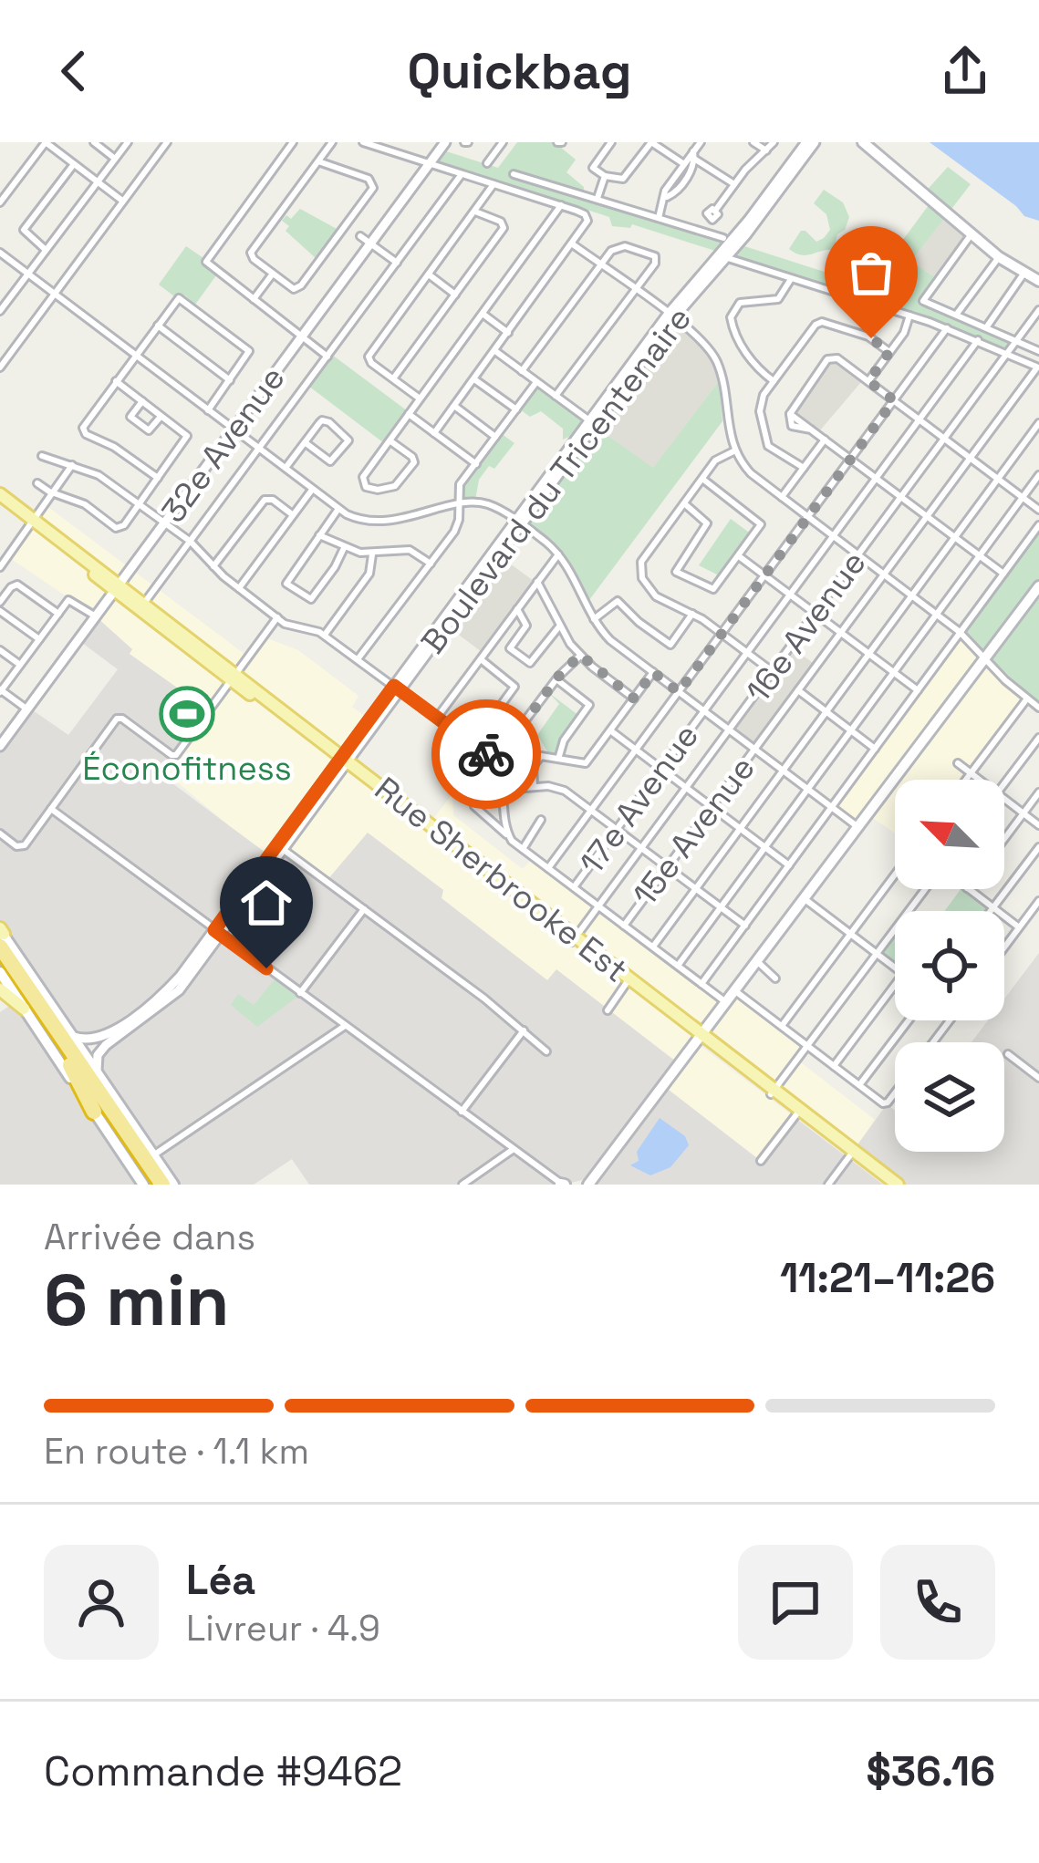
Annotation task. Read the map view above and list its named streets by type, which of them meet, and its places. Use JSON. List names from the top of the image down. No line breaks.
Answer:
{"streets":{"main road":["Rue Sherbrooke Est"],"street":["32e Avenue","Boulevard du Tricentenaire","16e Avenue","17e Avenue","15e Avenue"]},"crossings":[["32e Avenue","Rue Sherbrooke Est"],["Boulevard du Tricentenaire","Rue Sherbrooke Est"],["16e Avenue","Rue Sherbrooke Est"]],"places":{"sports":["Éconofitness"]},"north":"top left","page":{"header":"Quickbag","heading":["6 min","Arrivée dans","11:21–11:26"],"panel":["Léa","Livreur · 4.9","Commande #9462","$36.16"],"bar":"En route · 1.1 km"}}
